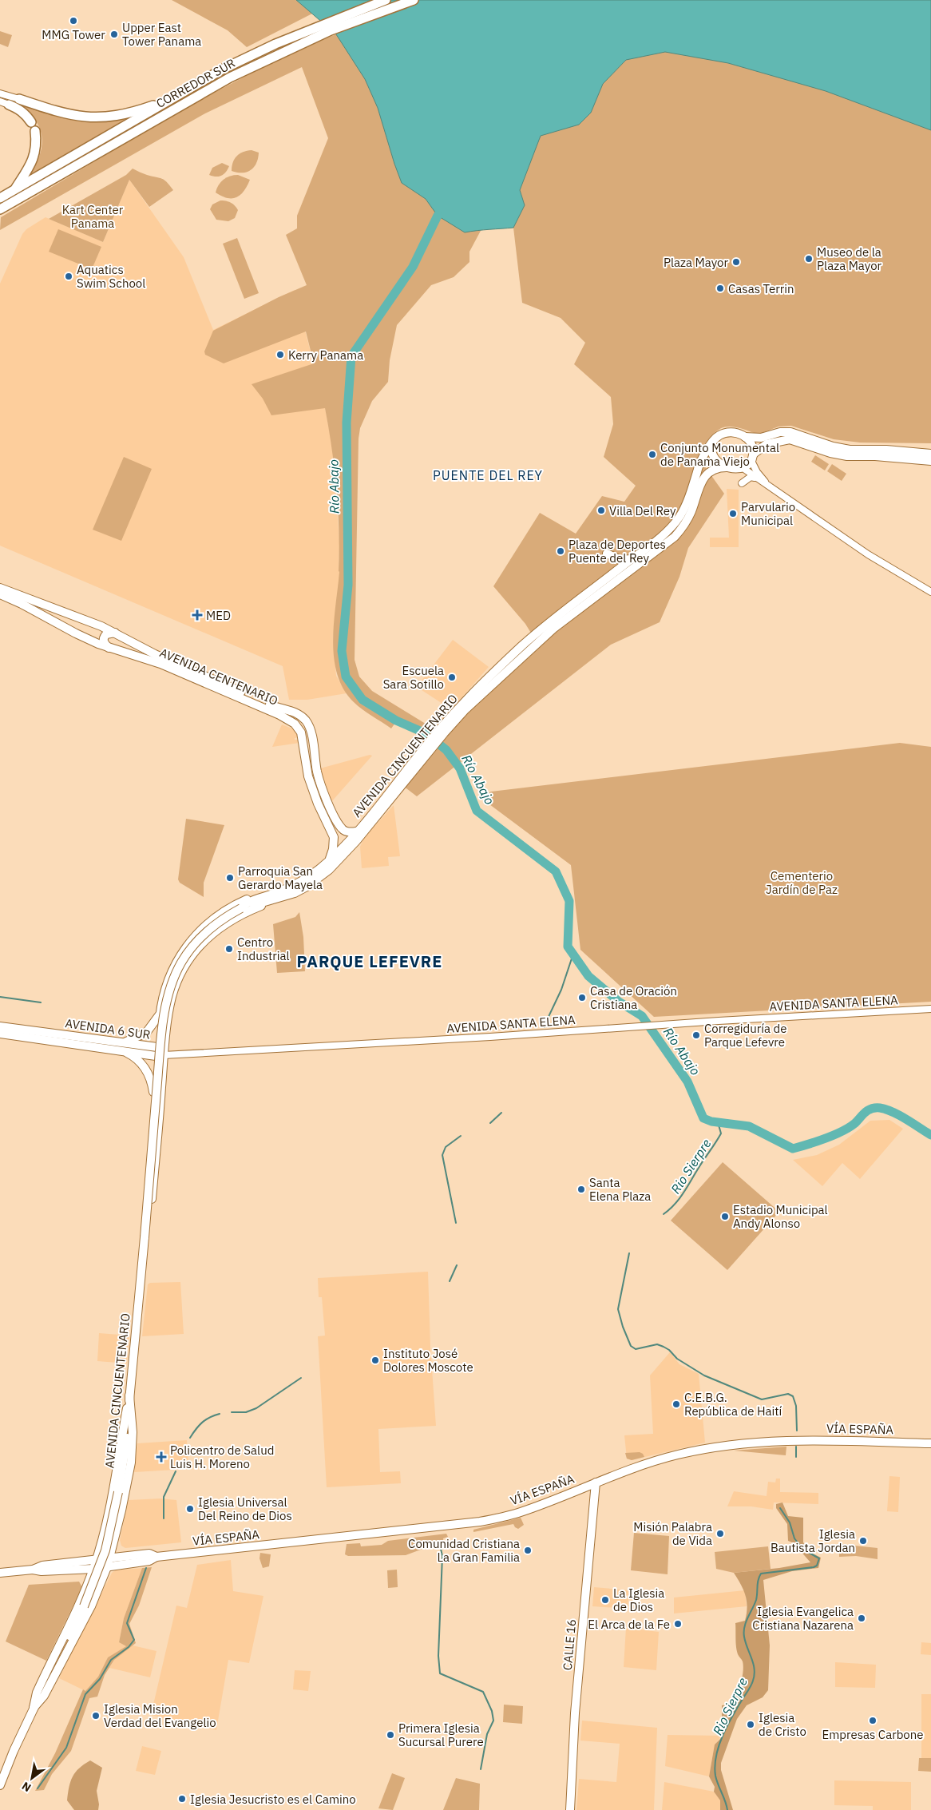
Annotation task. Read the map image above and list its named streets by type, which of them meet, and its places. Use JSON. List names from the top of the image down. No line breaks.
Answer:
{"streets":{"highway":["CORREDOR SUR"],"main road":["AVENIDA CENTENARIO","AVENIDA CINCUENTENARIO","AVENIDA 6 SUR","VÍA ESPAÑA","CALLE 16"],"street":["AVENIDA SANTA ELENA"]},"crossings":[["AVENIDA CINCUENTENARIO","AVENIDA SANTA ELENA"],["AVENIDA CINCUENTENARIO","AVENIDA 6 SUR"],["AVENIDA SANTA ELENA","AVENIDA 6 SUR"],["VÍA ESPAÑA","CALLE 16"]],"districts":["PUENTE DEL REY","PARQUE LEFEVRE"],"water":["Río Abajo","Rio Sierpre"],"parks":["Kart Center Panama","Cementerio Jardín de Paz"],"places":{"other":["MMG Tower","Upper East Tower Panama","Museo de la Plaza Mayor","Plaza Mayor","Aquatics Swim School","Casas Terrin","Kerry Panama","Conjunto Monumental de Panama Viejo","Villa Del Rey","Parvulario Municipal","Plaza de Deportes Puente del Rey","Escuela Sara Sotillo","Parroquia San Gerardo Mayela","Centro Industrial","Casa de Oración Cristiana","Corregiduría de Parque Lefevre","Santa Elena Plaza","Estadio Municipal Andy Alonso","Instituto José Dolores Moscote","C.E.B.G. República de Haití","Iglesia Universal Del Reino de Dios","Misión Palabra de Vida","Iglesia Bautista Jordan","Comunidad Cristiana La Gran Familia","La Iglesia de Dios","Iglesia Evangelica Cristiana Nazarena","El Arca de la Fe","Iglesia Mision Verdad del Evangelio","Empresas Carbone","Iglesia de Cristo","Primera Iglesia Sucursal Purere","Iglesia Jesucristo es el Camino"],"health":["MED","Policentro de Salud Luis H. Moreno"]},"north":"bottom left"}
